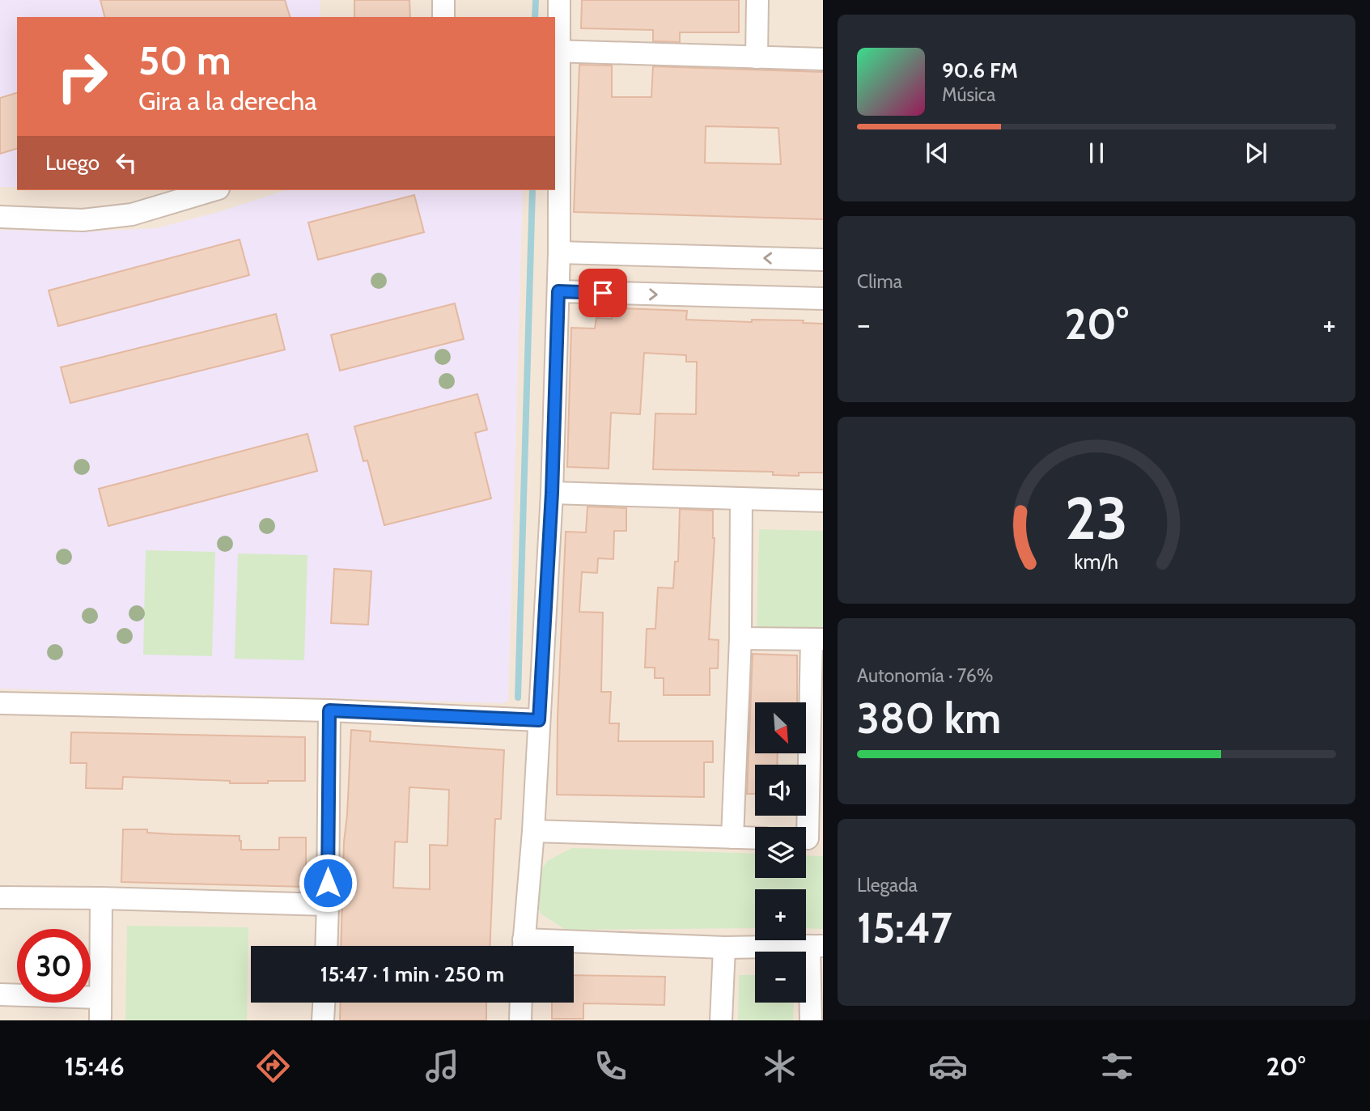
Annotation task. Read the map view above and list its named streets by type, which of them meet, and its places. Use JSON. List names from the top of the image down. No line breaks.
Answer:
{"north":"bottom right","page":{"turn":["50 m","Gira a la derecha"],"song":["90.6 FM","Música"],"then":"Luego","tile":["Clima",["Autonomía · 76%","380 km"],["Llegada","15:47"]],"heat":["−","20°","+"],"map_buttons":["+","−"],"limit":"30","trip":"15:47 · 1 min · 250 m","tabs":["15:46","20°"],"gauge":["23","km/h"]}}
